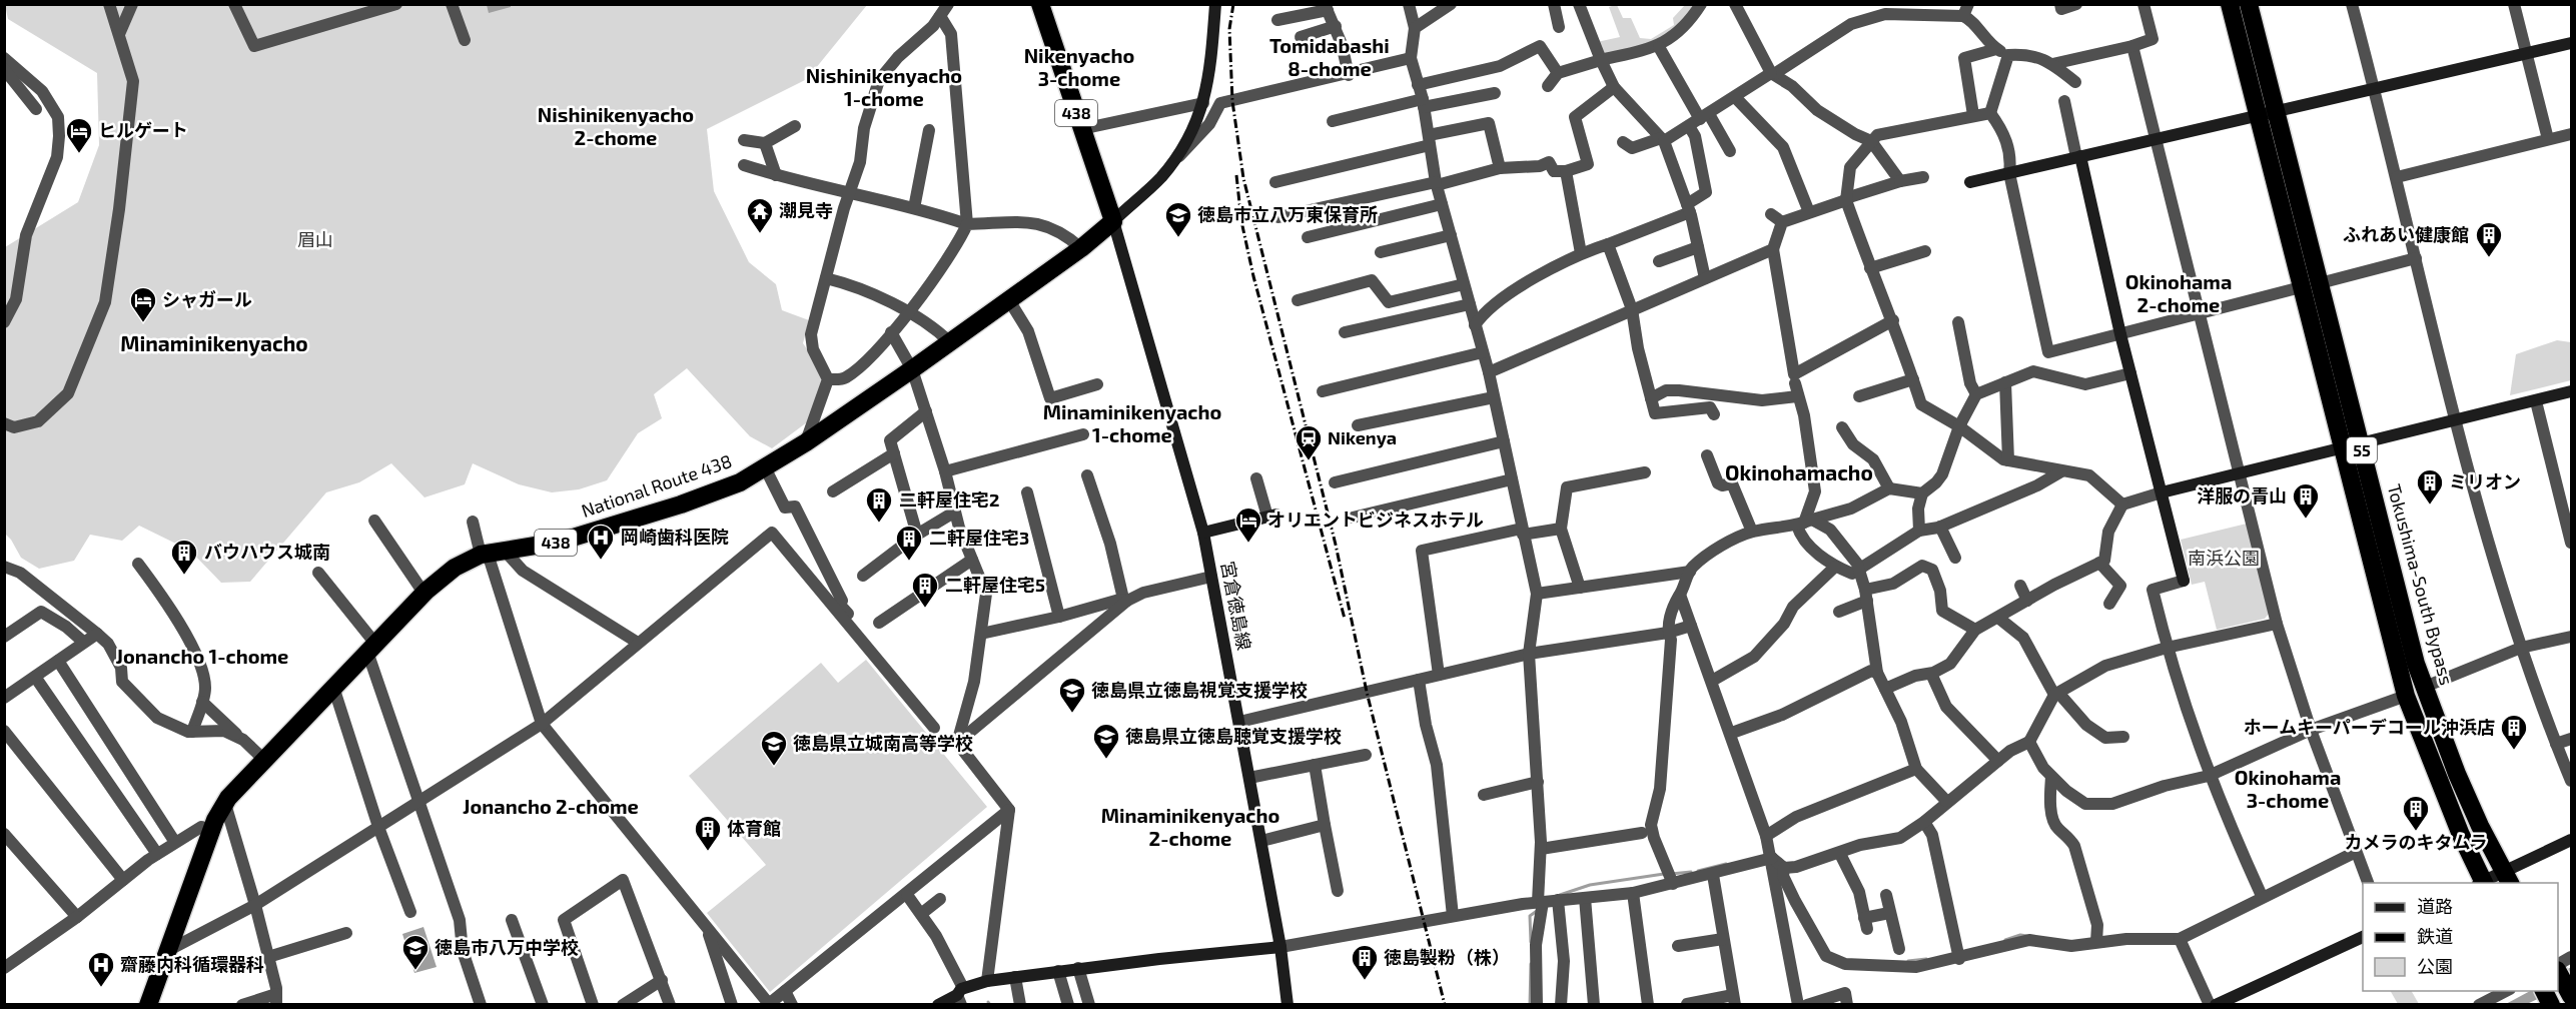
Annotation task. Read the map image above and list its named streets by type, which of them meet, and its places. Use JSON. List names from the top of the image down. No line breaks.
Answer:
{"streets":{"highway":["438","55","National Route 438","Tokushima-South Bypass"],"street":["宮倉徳島線"]},"crossings":[["438","National Route 438"],["438","宮倉徳島線"],["National Route 438","宮倉徳島線"]],"districts":["Tomidabashi 8-chome","Nikenyacho 3-chome","Nishinikenyacho 1-chome","Nishinikenyacho 2-chome","Okinohama 2-chome","Minaminikenyacho","Minaminikenyacho 1-chome","Okinohamacho","Jonancho 1-chome","Okinohama 3-chome","Jonancho 2-chome","Minaminikenyacho 2-chome"],"parks":["眉山","南浜公園"],"places":{"hotel":["ヒルゲート","シャガール","オリエントビジネスホテル"],"temple":["潮見寺"],"school or university":["徳島市立八万東保育所","徳島県立徳島視覚支援学校","徳島県立徳島聴覚支援学校","徳島県立城南高等学校","徳島市八万中学校"],"building":["ふれあい健康館","ミリオン","洋服の青山","二軒屋住宅2","二軒屋住宅3","バウハウス城南","二軒屋住宅5","ホームキーパーデコール沖浜店","カメラのキタムラ","体育館","徳島製粉（株）"],"station":["Nikenya"],"hospital":["岡崎歯科医院","齋藤内科循環器科"]},"legend":["道路","鉄道","公園"]}
